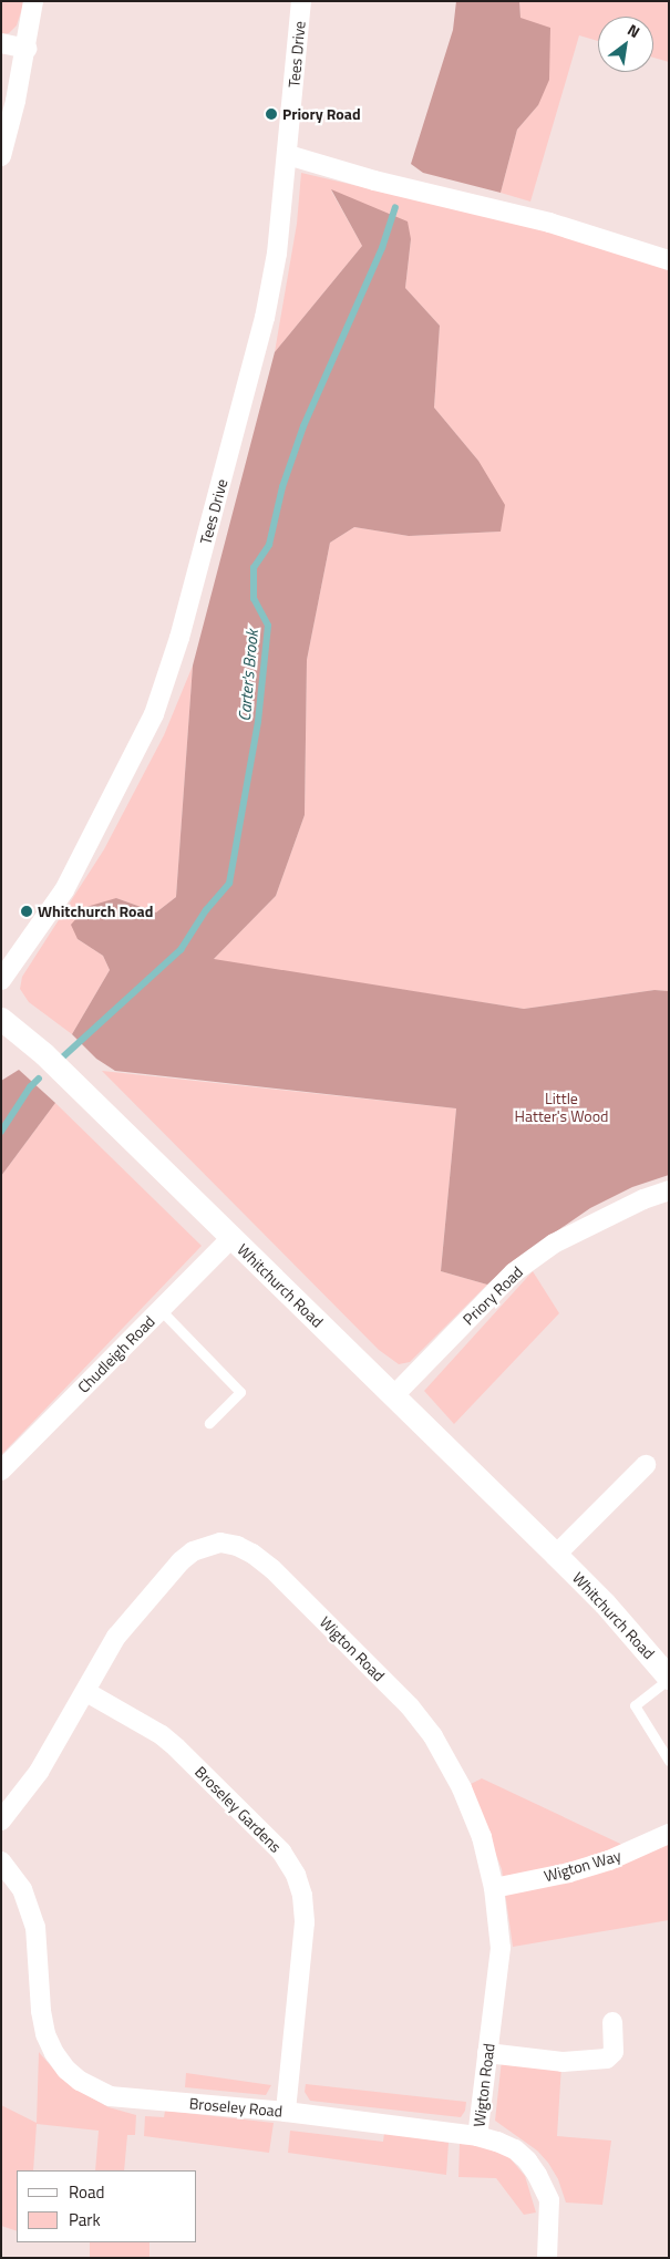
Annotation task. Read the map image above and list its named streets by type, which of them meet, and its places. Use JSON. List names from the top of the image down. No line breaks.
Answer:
{"streets":{"street":["Tees Drive","Whitchurch Road","Priory Road","Chudleigh Road","Wigton Road","Broseley Gardens","Wigton Way","Broseley Road"]},"crossings":[["Whitchurch Road","Priory Road"],["Whitchurch Road","Chudleigh Road"],["Wigton Road","Broseley Gardens"],["Wigton Road","Wigton Way"],["Wigton Road","Broseley Road"],["Broseley Gardens","Broseley Road"]],"water":["Carter's Brook"],"parks":["Little Hatter's Wood"],"places":["Priory Road","Whitchurch Road"],"legend":["Road","Park"],"north":"top right"}
